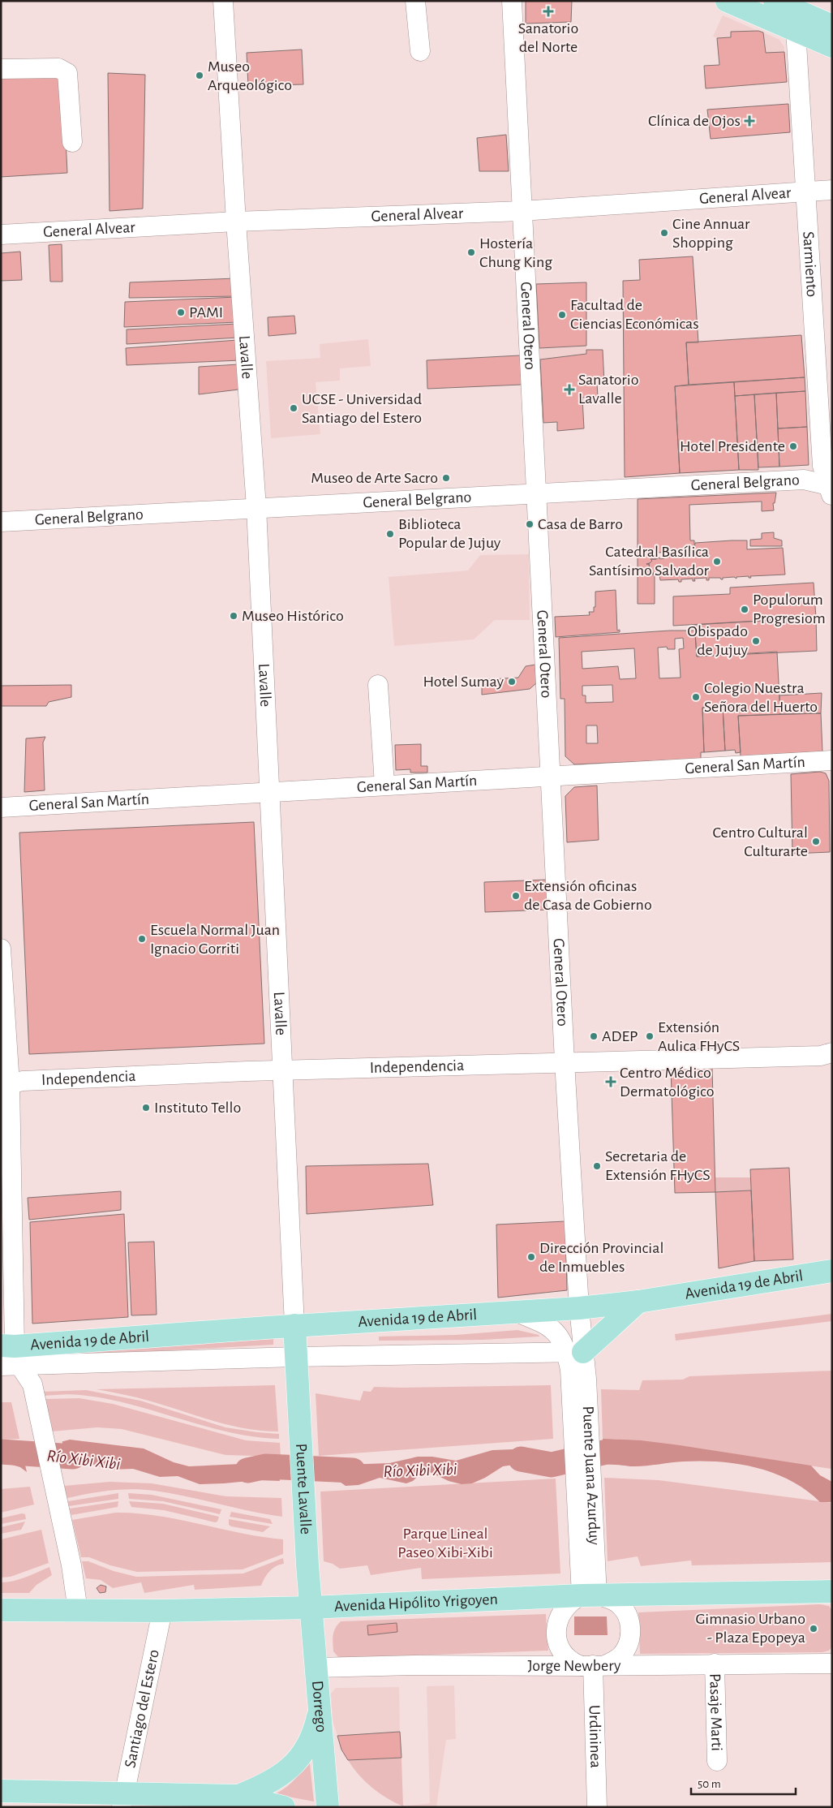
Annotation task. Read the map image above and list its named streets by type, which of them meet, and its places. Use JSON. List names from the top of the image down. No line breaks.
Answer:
{"streets":{"main road":["Lavalle","Avenida 19 de Abril","Puente Lavalle","Avenida Hipólito Yrigoyen","Dorrego"],"street":["General Alvear","Sarmiento","General Otero","General Belgrano","General San Martín","Independencia","Puente Juana Azurduy","Jorge Newbery","Santiago del Estero","Pasaje Marti","Urdininea"]},"crossings":[["General Alvear","Sarmiento"],["General Alvear","General Otero"],["General Alvear","Lavalle"],["Sarmiento","General Belgrano"],["General Otero","General Belgrano"],["General Otero","General San Martín"],["General Otero","Independencia"],["General Otero","Avenida 19 de Abril"],["General Otero","Puente Juana Azurduy"],["Lavalle","General Belgrano"],["Lavalle","General San Martín"],["Lavalle","Independencia"],["Lavalle","Avenida 19 de Abril"],["Lavalle","Puente Lavalle"],["Avenida 19 de Abril","Puente Juana Azurduy"],["Avenida 19 de Abril","Puente Lavalle"],["Puente Juana Azurduy","Avenida Hipólito Yrigoyen"],["Puente Juana Azurduy","Jorge Newbery"],["Puente Juana Azurduy","Urdininea"],["Puente Lavalle","Avenida Hipólito Yrigoyen"],["Puente Lavalle","Dorrego"],["Avenida Hipólito Yrigoyen","Jorge Newbery"],["Avenida Hipólito Yrigoyen","Dorrego"],["Avenida Hipólito Yrigoyen","Santiago del Estero"],["Avenida Hipólito Yrigoyen","Urdininea"],["Jorge Newbery","Dorrego"],["Jorge Newbery","Pasaje Marti"],["Jorge Newbery","Urdininea"]],"water":["Río Xibi Xibi"],"parks":["Parque Lineal Paseo Xibi-Xibi"],"places":{"health":["Sanatorio del Norte","Clínica de Ojos","Sanatorio Lavalle","Centro Médico Dermatológico"],"other":["Museo Arqueológico","Cine Annuar Shopping","Hostería Chung King","PAMI","Facultad de Ciencias Económicas","UCSE - Universidad Santiago del Estero","Hotel Presidente","Museo de Arte Sacro","Casa de Barro","Biblioteca Popular de Jujuy","Catedral Basílica Santísimo Salvador","Populorum Progresiom","Museo Histórico","Obispado de Jujuy","Hotel Sumay","Colegio Nuestra Señora del Huerto","Centro Cultural Culturarte","Extensión oficinas de Casa de Gobierno","Escuela Normal Juan Ignacio Gorriti","ADEP","Extensión Aulica FHyCS","Instituto Tello","Secretaria de Extensión FHyCS","Dirección Provincial de Inmuebles","Gimnasio Urbano - Plaza Epopeya"]},"scale_bar":"50 m"}
